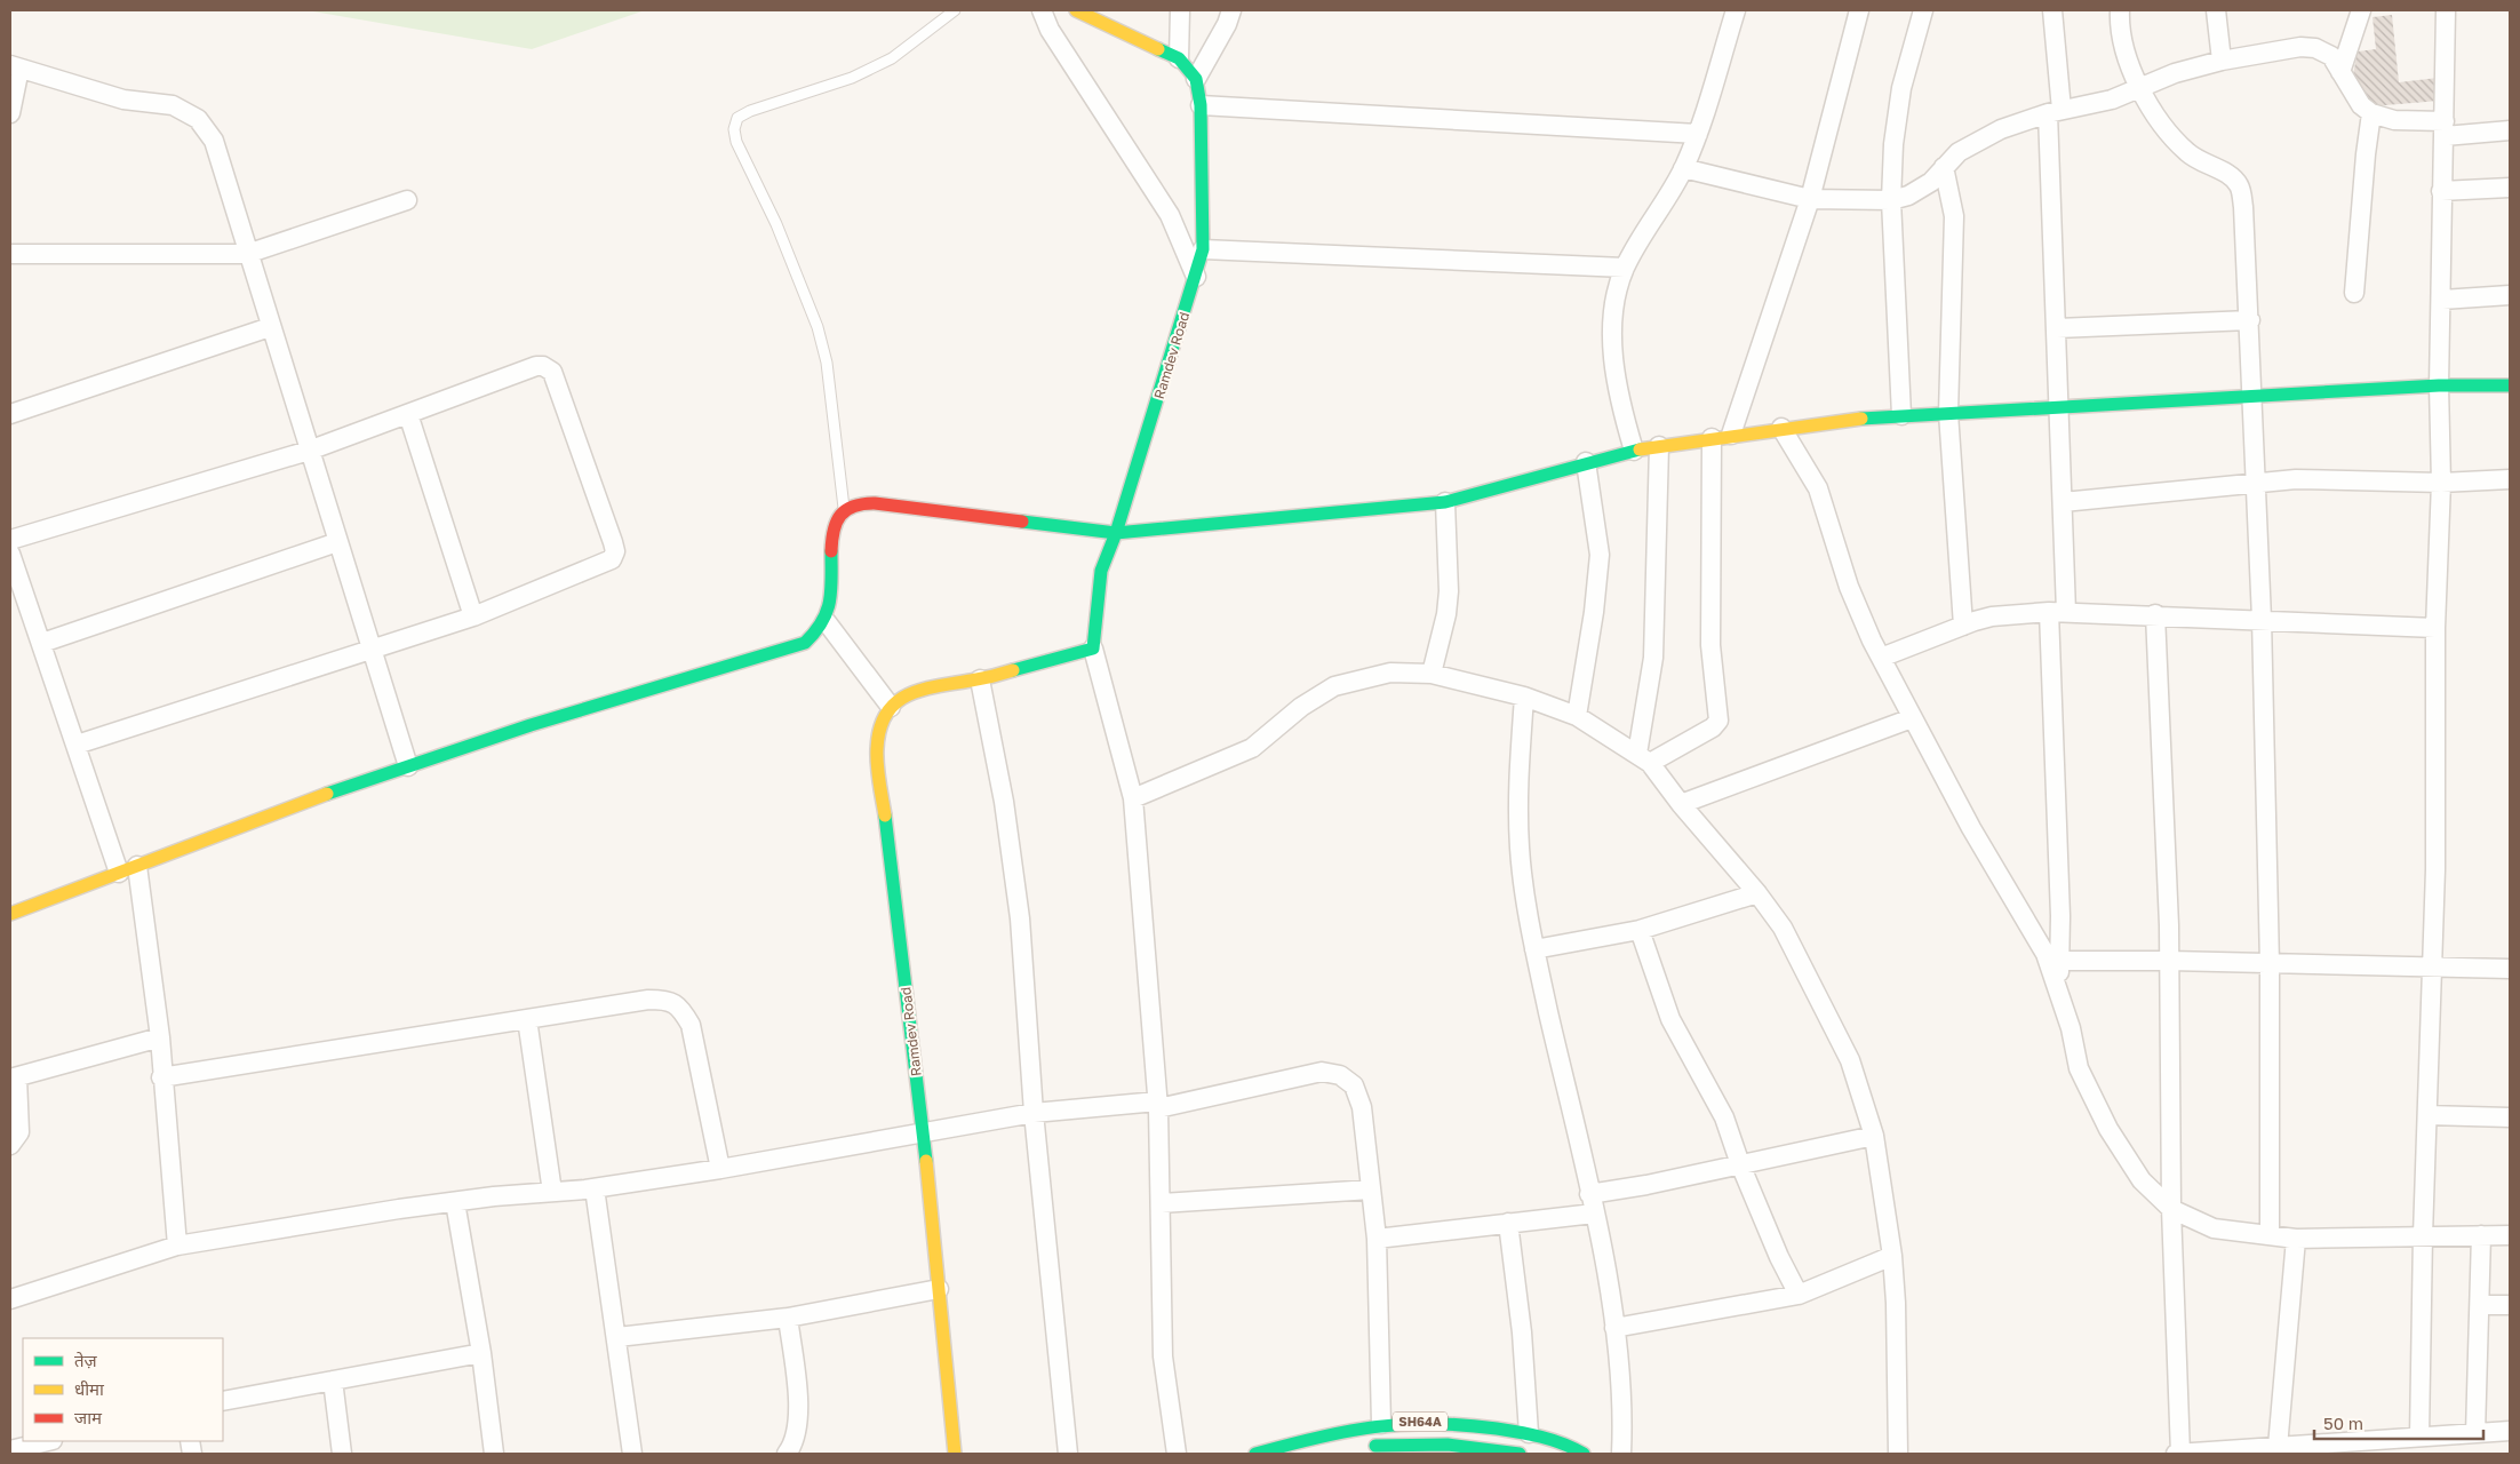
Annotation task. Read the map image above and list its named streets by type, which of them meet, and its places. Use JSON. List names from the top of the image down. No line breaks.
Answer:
{"streets":{"street":["Ramdev Road","SH64A"]},"legend":["तेज़","धीमा","जाम"],"scale_bar":"50 m"}
